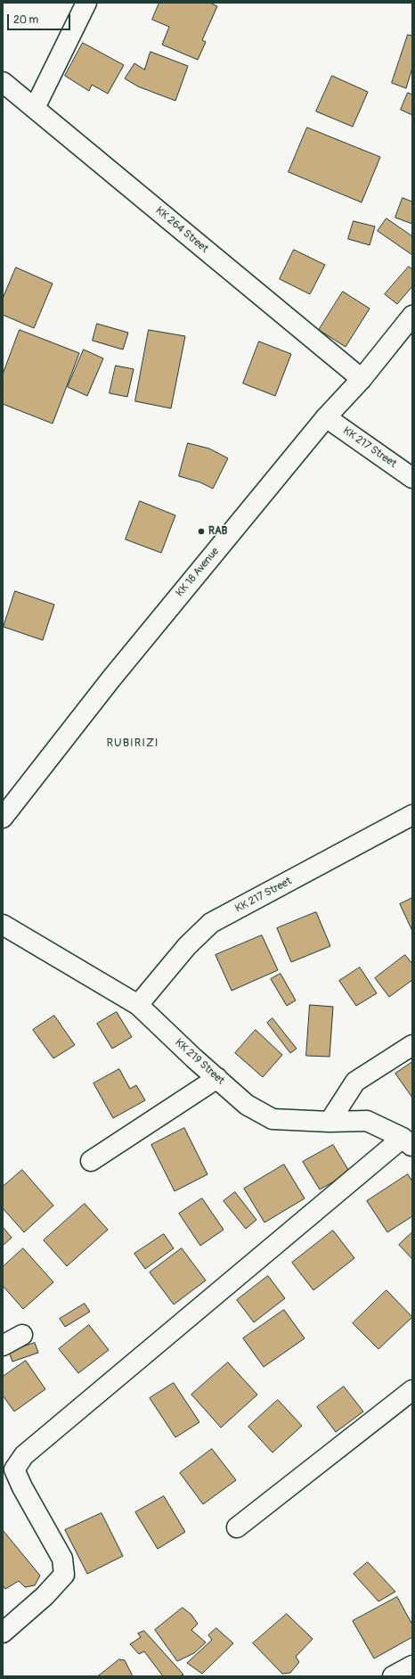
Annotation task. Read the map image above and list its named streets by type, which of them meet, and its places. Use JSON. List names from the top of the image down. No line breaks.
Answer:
{"streets":{"street":["KK 264 Street","KK 217 Street","KK 18 Avenue","KK 219 Street"]},"crossings":[["KK 264 Street","KK 18 Avenue"],["KK 217 Street","KK 18 Avenue"],["KK 217 Street","KK 219 Street"]],"districts":["RUBIRIZI"],"places":["RAB"],"scale_bar":"20 m"}
